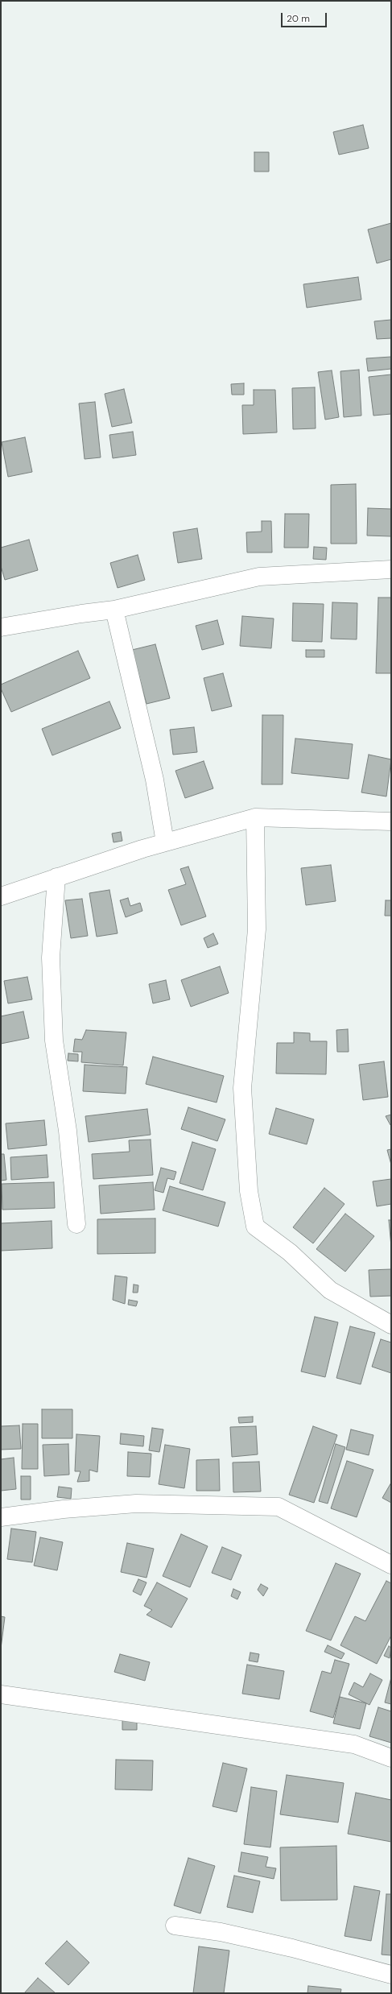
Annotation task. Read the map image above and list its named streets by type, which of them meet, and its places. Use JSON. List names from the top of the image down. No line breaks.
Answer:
{"scale_bar":"20 m"}
